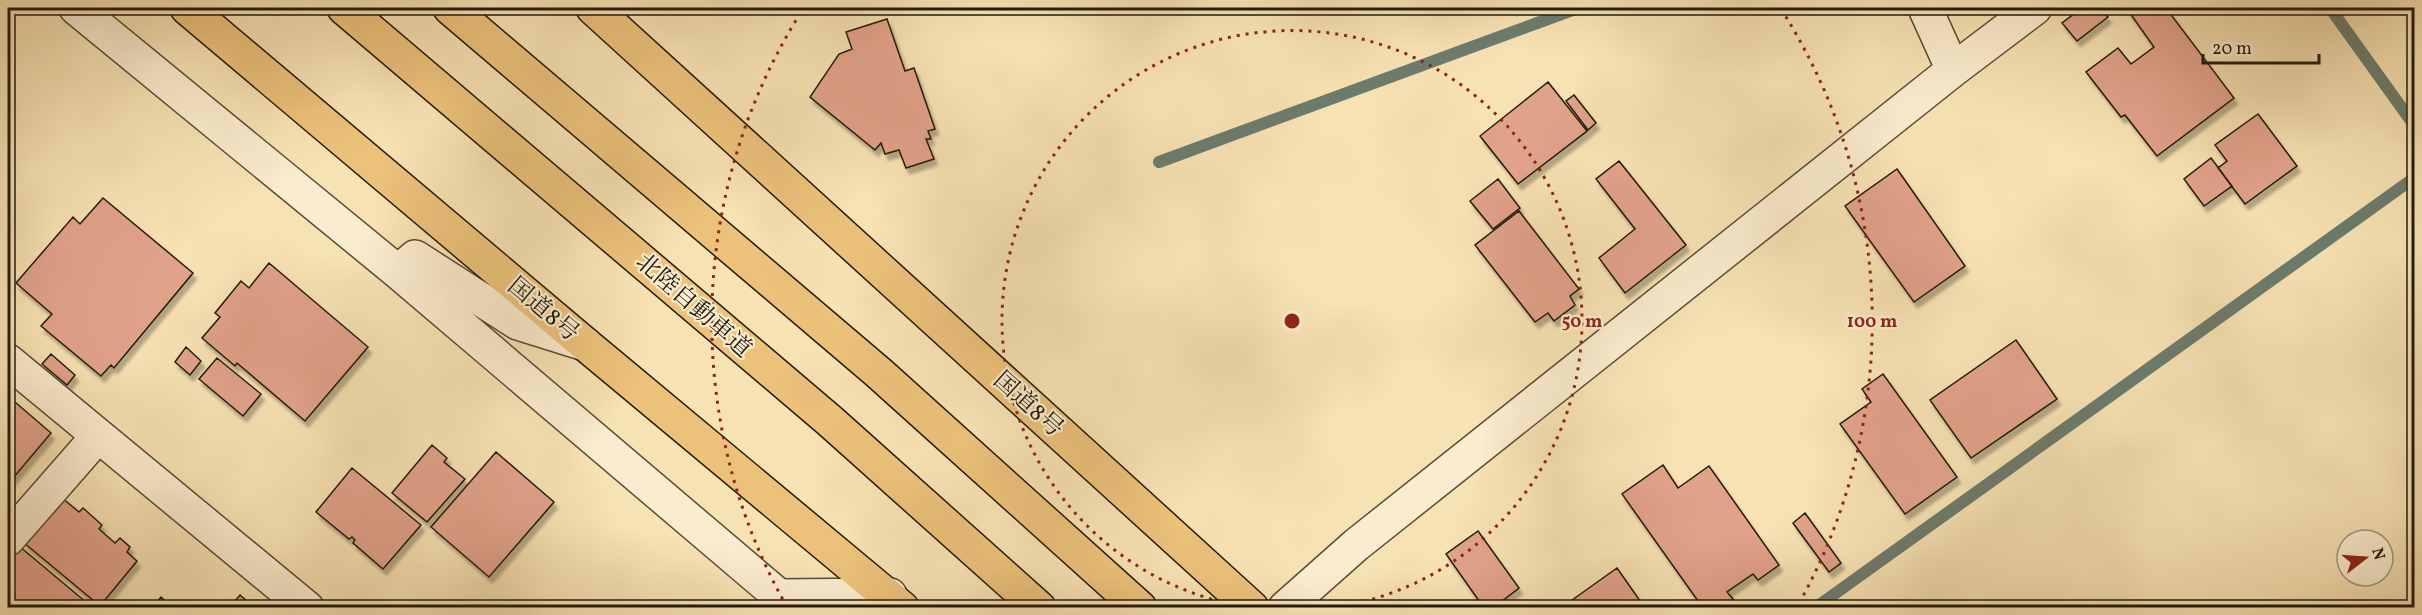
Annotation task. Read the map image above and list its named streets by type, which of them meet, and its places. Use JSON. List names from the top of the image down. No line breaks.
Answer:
{"streets":{"highway":["北陸自動車道","国道8号"]},"scale_bar":"20 m","north":"right","rings":["50 m","100 m"]}
